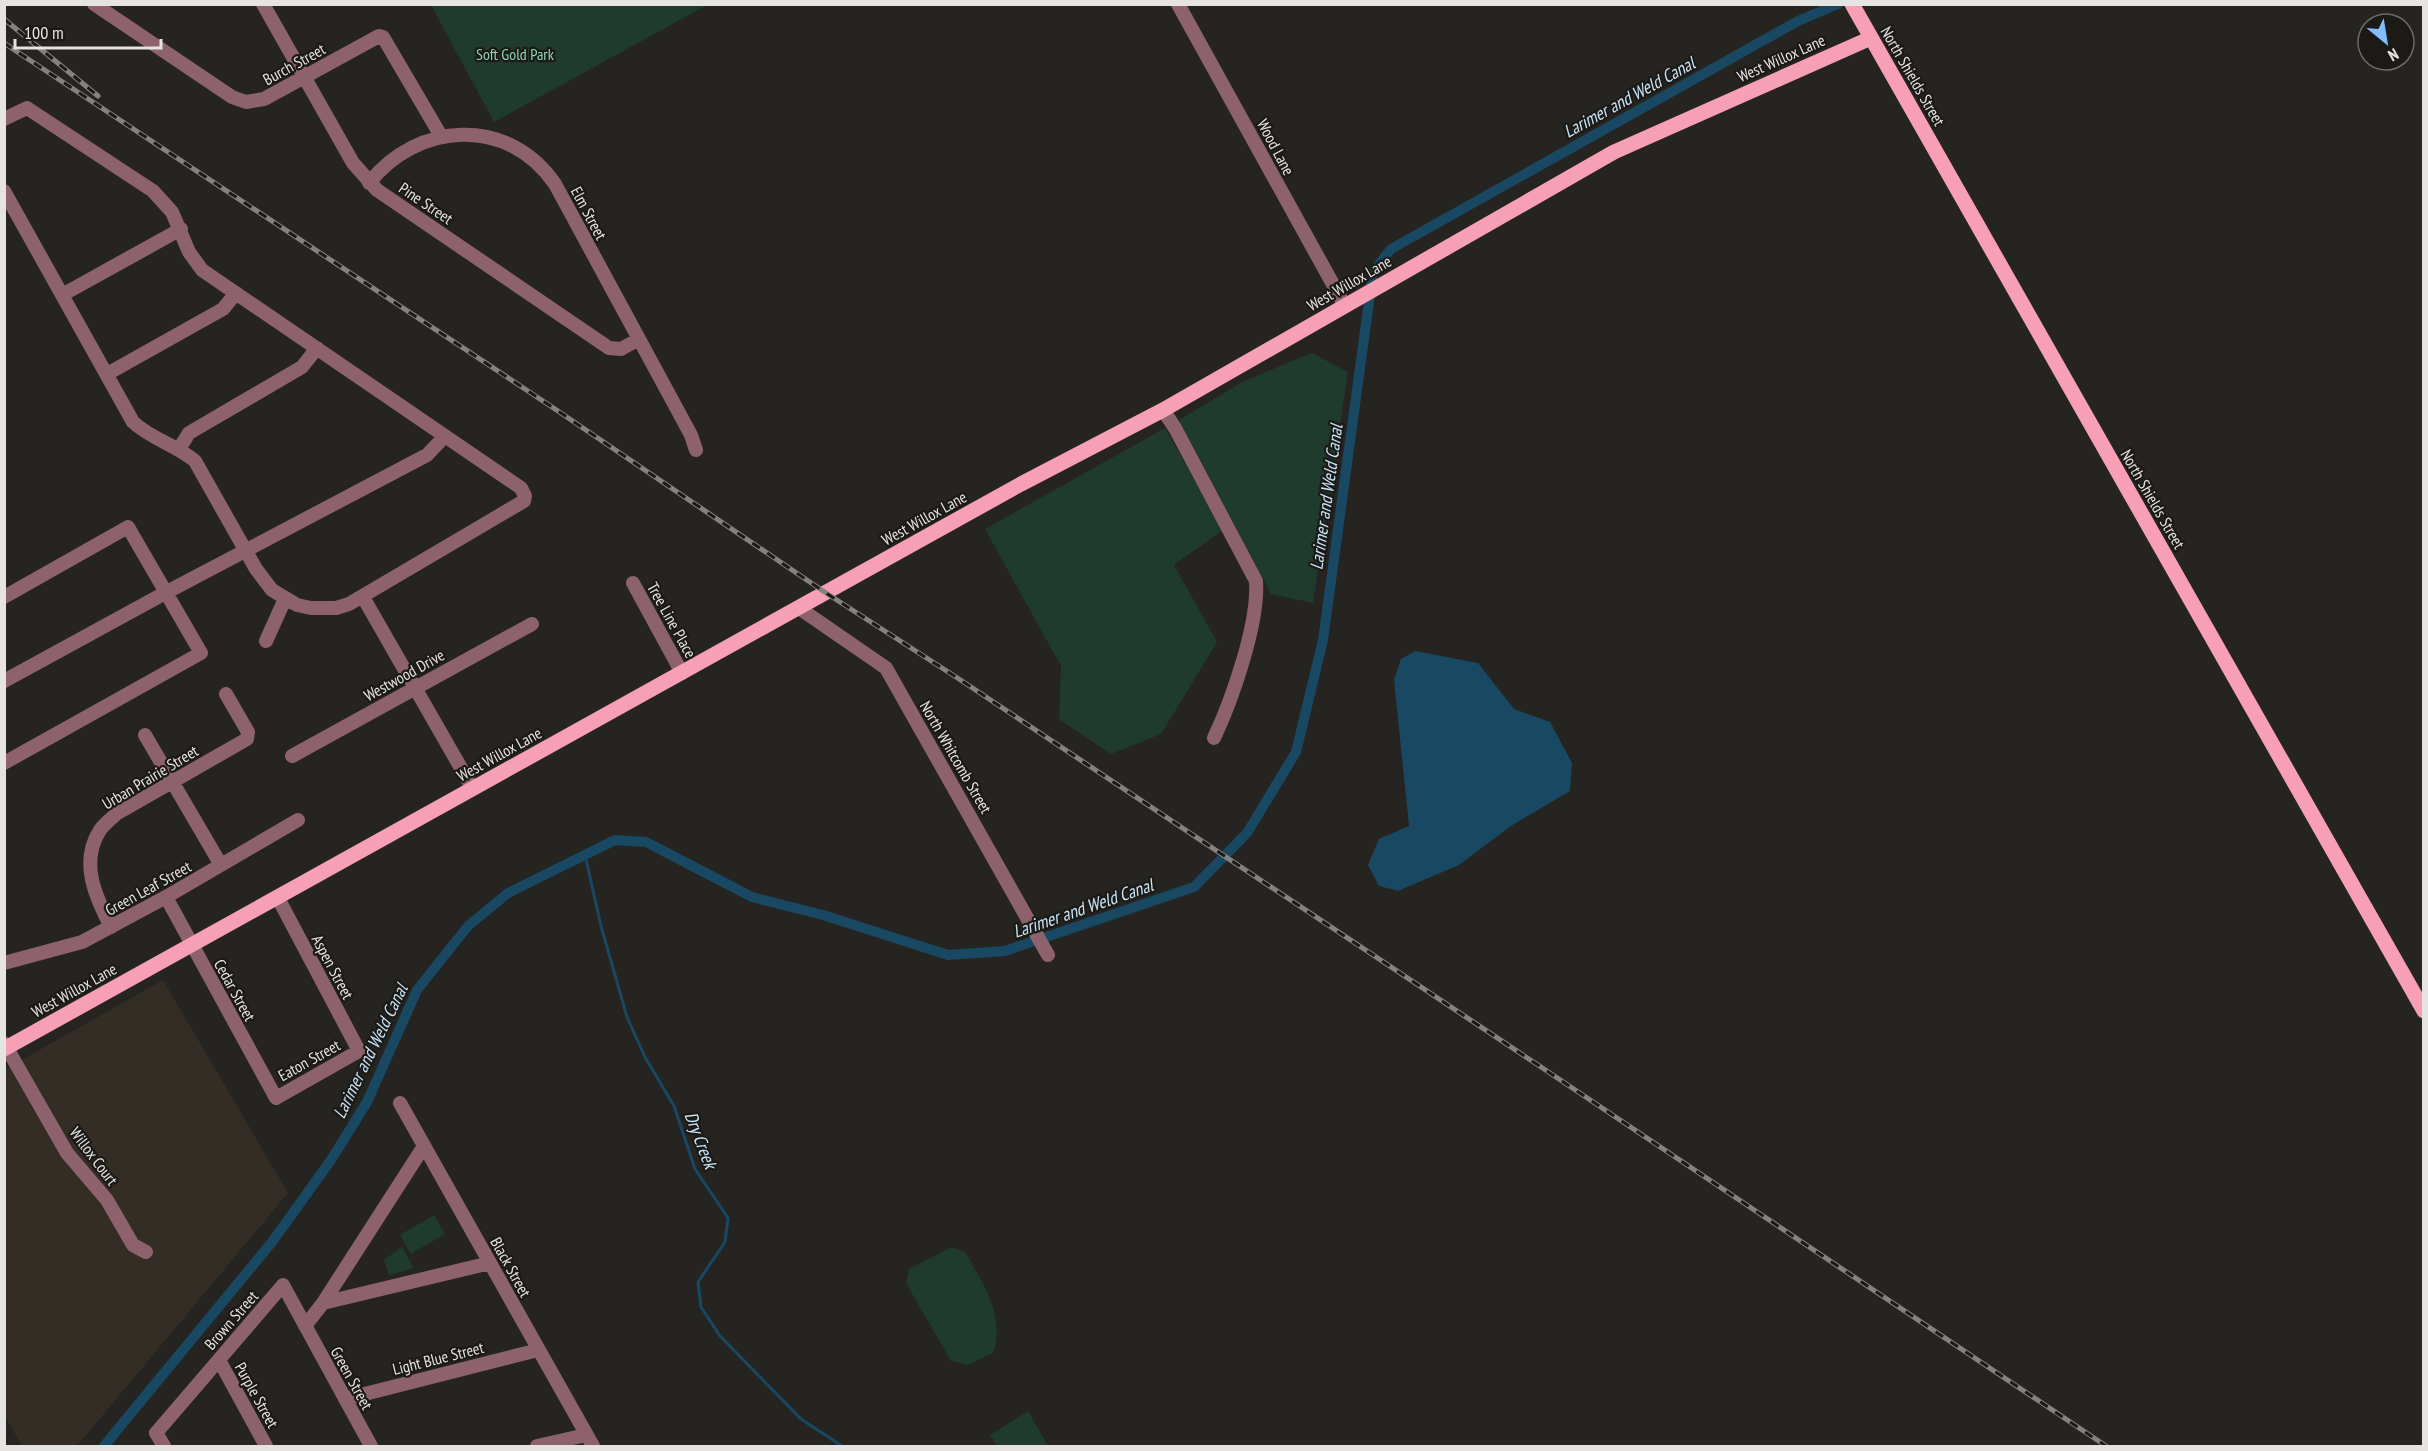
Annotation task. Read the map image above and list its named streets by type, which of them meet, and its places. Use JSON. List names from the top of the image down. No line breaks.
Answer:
{"streets":{"main road":["West Willox Lane","North Shields Street"],"street":["Burch Street","Wood Lane","Pine Street","Elm Street","Tree Line Place","Westwood Drive","North Whitcomb Street","Urban Prairie Street","Green Leaf Street","Aspen Street","Cedar Street","Eaton Street","Willox Court","Black Street","Brown Street","Light Blue Street","Green Street","Purple Street"]},"crossings":[["West Willox Lane","North Shields Street"],["West Willox Lane","Wood Lane"],["West Willox Lane","Tree Line Place"],["West Willox Lane","North Whitcomb Street"],["West Willox Lane","Aspen Street"],["West Willox Lane","Cedar Street"],["West Willox Lane","Willox Court"],["Burch Street","Pine Street"],["Burch Street","Elm Street"],["Pine Street","Elm Street"],["Urban Prairie Street","Green Leaf Street"],["Green Leaf Street","Cedar Street"],["Aspen Street","Eaton Street"],["Cedar Street","Eaton Street"],["Black Street","Light Blue Street"],["Brown Street","Green Street"],["Brown Street","Purple Street"],["Light Blue Street","Green Street"]],"water":["Larimer and Weld Canal","Dry Creek"],"parks":["Soft Gold Park"],"scale_bar":"100 m","north":"bottom right"}
